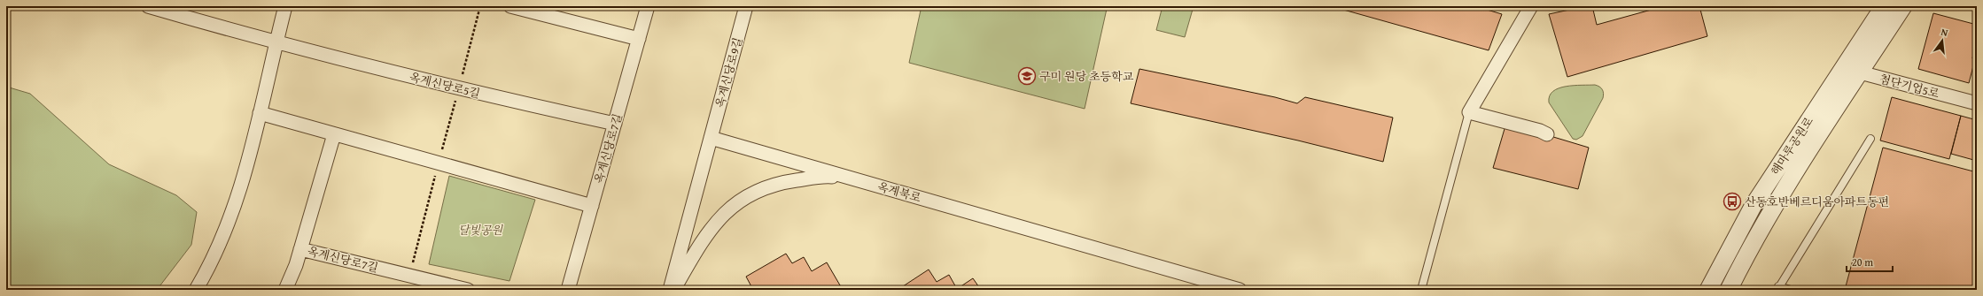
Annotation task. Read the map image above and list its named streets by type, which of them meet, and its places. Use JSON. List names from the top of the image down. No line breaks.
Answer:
{"streets":{"street":["옥계신당로9길","옥계신당로5길","첨단기업5로","해마루공원로","옥계신당로7길","옥계북로"]},"crossings":[["옥계신당로9길","옥계북로"],["옥계신당로5길","옥계신당로7길"],["첨단기업5로","해마루공원로"]],"parks":["달빛공원"],"places":{"school or university":["구미 원당 초등학교"],"bus stop":["산동호반베르디움아파트동편"]},"scale_bar":"20 m","north":"top"}
